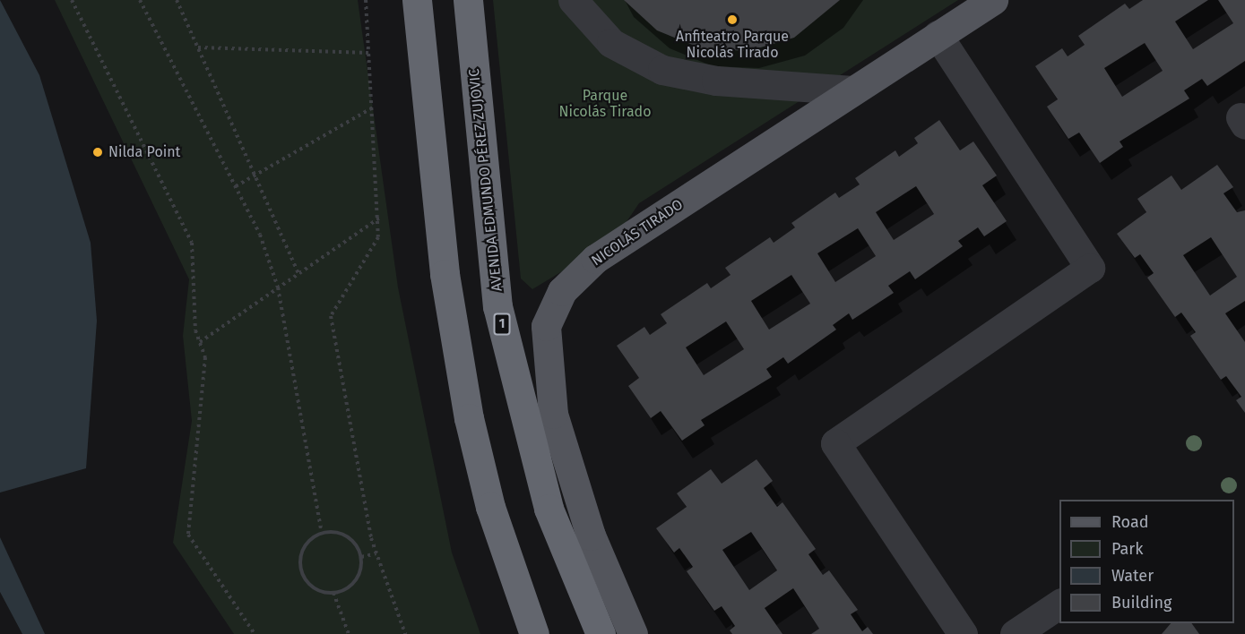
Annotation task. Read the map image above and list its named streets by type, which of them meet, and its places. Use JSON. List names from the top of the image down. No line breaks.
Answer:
{"streets":{"highway":["AVENIDA EDMUNDO PÉREZ ZUJOVIC","1"],"main road":["NICOLÁS TIRADO"]},"parks":["Parque Nicolás Tirado"],"places":["Anfiteatro Parque Nicolás Tirado","Nilda Point"],"legend":["Road","Park","Water","Building"]}
